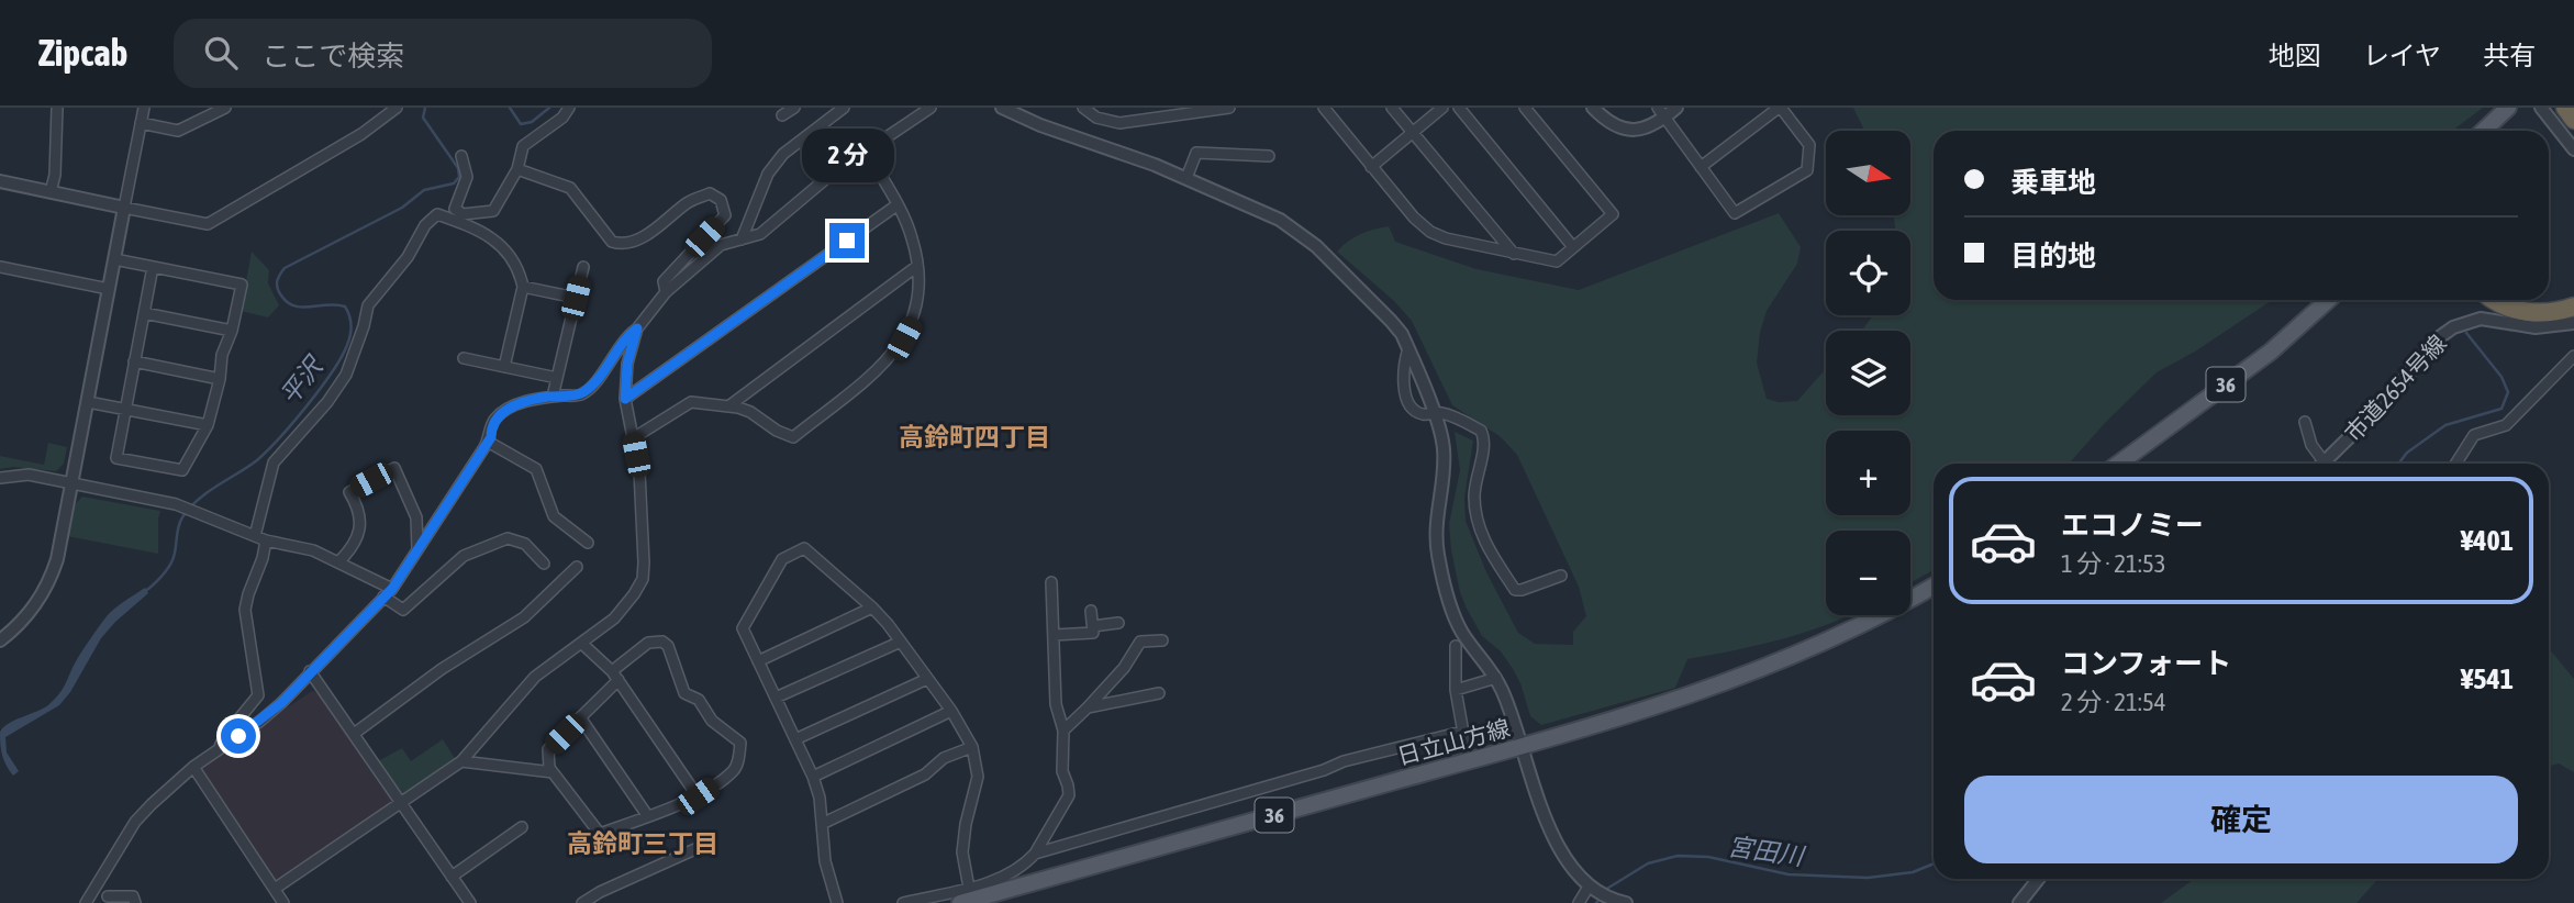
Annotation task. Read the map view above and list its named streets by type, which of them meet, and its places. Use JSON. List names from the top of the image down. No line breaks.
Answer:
{"streets":{"main road":["36","日立山方線"],"street":["市道2654号線"]},"districts":["高鈴町四丁目","高鈴町三丁目"],"water":["平沢","宮田川"],"north":"right","page":{"header":"Zipcab","search":"ここで検索","nav":["地図","レイヤ","共有"],"bubble":"2 分","map_buttons":["+","−"],"banner":["乗車地","目的地"],"list":[{"name":"エコノミー","note":"1 分 · 21:53","value":"¥401"},{"name":"コンフォート","note":"2 分 · 21:54","value":"¥541"}],"buttons":"確定"}}
